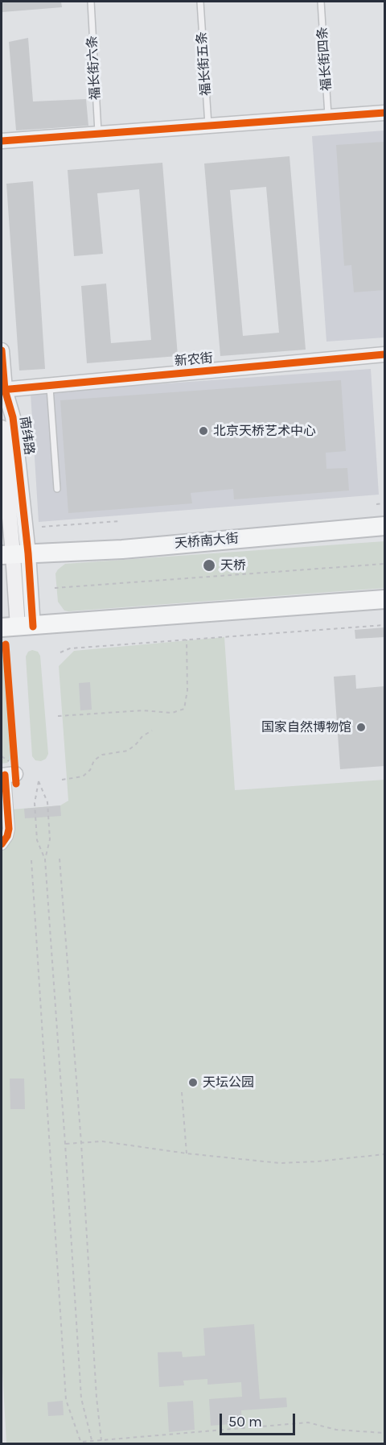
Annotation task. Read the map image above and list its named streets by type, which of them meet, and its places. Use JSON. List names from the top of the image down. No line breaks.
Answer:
{"streets":{"main road":["天桥南大街"],"street":["新农街","南纬路"],"lane":["福长街四条","福长街五条","福长街六条"]},"crossings":[["新农街","南纬路"],["南纬路","天桥南大街"]],"places":["北京天桥艺术中心","天桥","国家自然博物馆","天坛公园"],"scale_bar":"50 m"}
